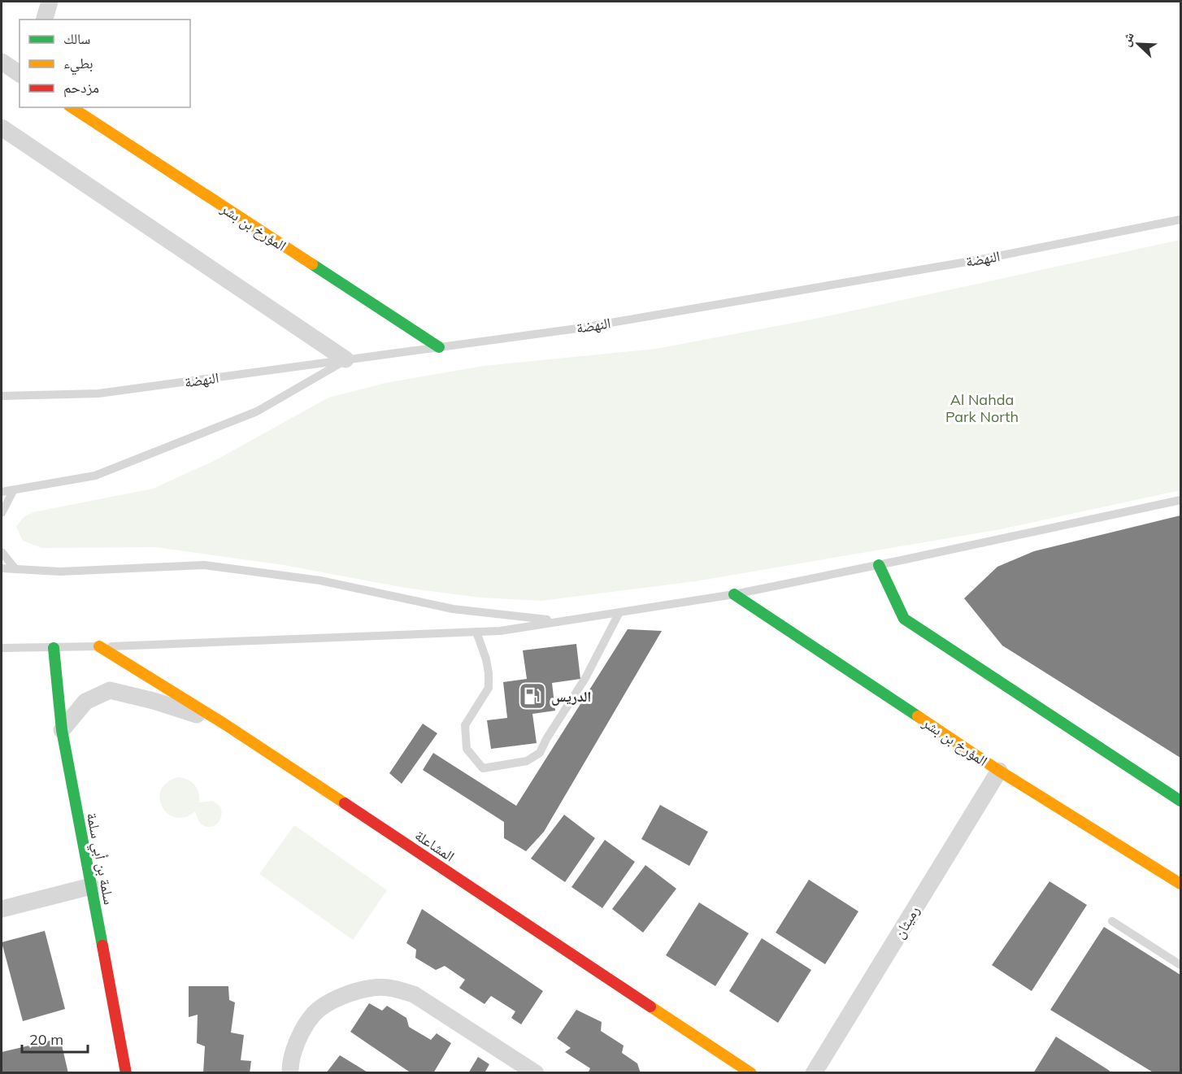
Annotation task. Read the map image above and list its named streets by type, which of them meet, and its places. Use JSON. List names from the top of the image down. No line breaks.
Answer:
{"streets":{"street":["المؤرخ بن بشر","المشاعلة","سلمة بن أبي سلمة","رميثان"],"lane":["النهضة"]},"crossings":[["المؤرخ بن بشر","النهضة"],["المؤرخ بن بشر","رميثان"]],"parks":["Al Nahda Park North"],"places":{"fuel station":["الدريس"]},"legend":["سالك","بطيء","مزدحم"],"scale_bar":"20 m","north":"top left"}
